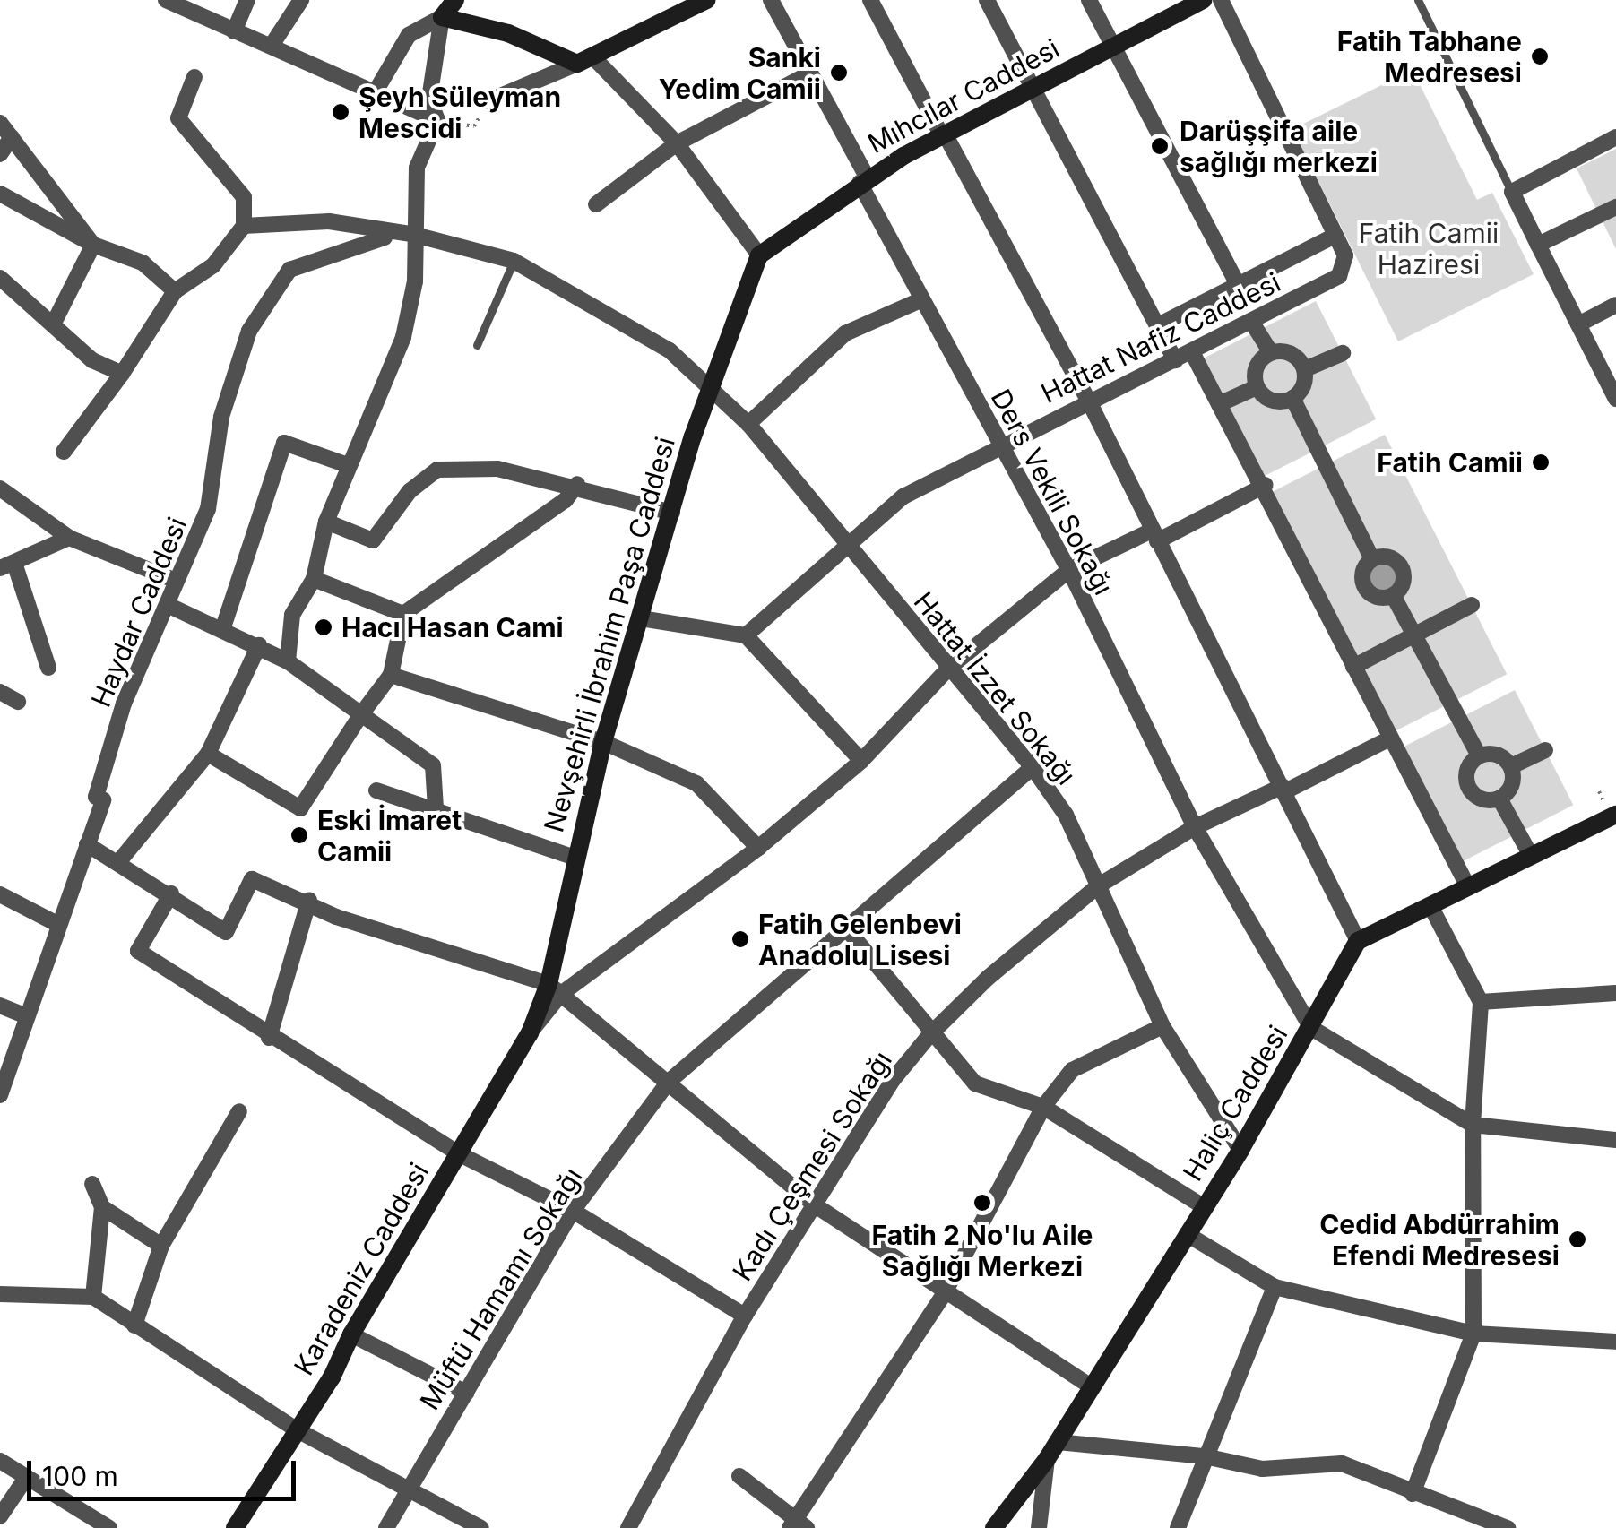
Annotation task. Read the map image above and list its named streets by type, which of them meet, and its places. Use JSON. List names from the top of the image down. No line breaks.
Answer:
{"streets":{"street":["Mıhcılar Caddesi","Hattat Nafiz Caddesi","Ders Vekili Sokağı","Haydar Caddesi","Nevşehirli İbrahim Paşa Caddesi","Hattat İzzet Sokağı","Haliç Caddesi","Kadı Çeşmesi Sokağı","Karadeniz Caddesi","Müftü Hamamı Sokağı"]},"crossings":[["Mıhcılar Caddesi","Ders Vekili Sokağı"],["Mıhcılar Caddesi","Nevşehirli İbrahim Paşa Caddesi"],["Hattat Nafiz Caddesi","Ders Vekili Sokağı"],["Hattat Nafiz Caddesi","Hattat İzzet Sokağı"],["Ders Vekili Sokağı","Haliç Caddesi"],["Ders Vekili Sokağı","Kadı Çeşmesi Sokağı"],["Haydar Caddesi","Hattat İzzet Sokağı"],["Nevşehirli İbrahim Paşa Caddesi","Hattat İzzet Sokağı"],["Nevşehirli İbrahim Paşa Caddesi","Karadeniz Caddesi"],["Hattat İzzet Sokağı","Haliç Caddesi"],["Hattat İzzet Sokağı","Kadı Çeşmesi Sokağı"],["Hattat İzzet Sokağı","Müftü Hamamı Sokağı"]],"parks":["Fatih Camii Haziresi"],"places":["Fatih Tabhane Medresesi","Sanki Yedim Camii","Şeyh Süleyman Mescidi","Darüşşifa aile sağlığı merkezi","Fatih Camii","Hacı Hasan Cami","Eski İmaret Camii","Fatih Gelenbevi Anadolu Lisesi","Fatih 2 No'lu Aile Sağlığı Merkezi","Cedid Abdürrahim Efendi Medresesi"],"scale_bar":"100 m"}
